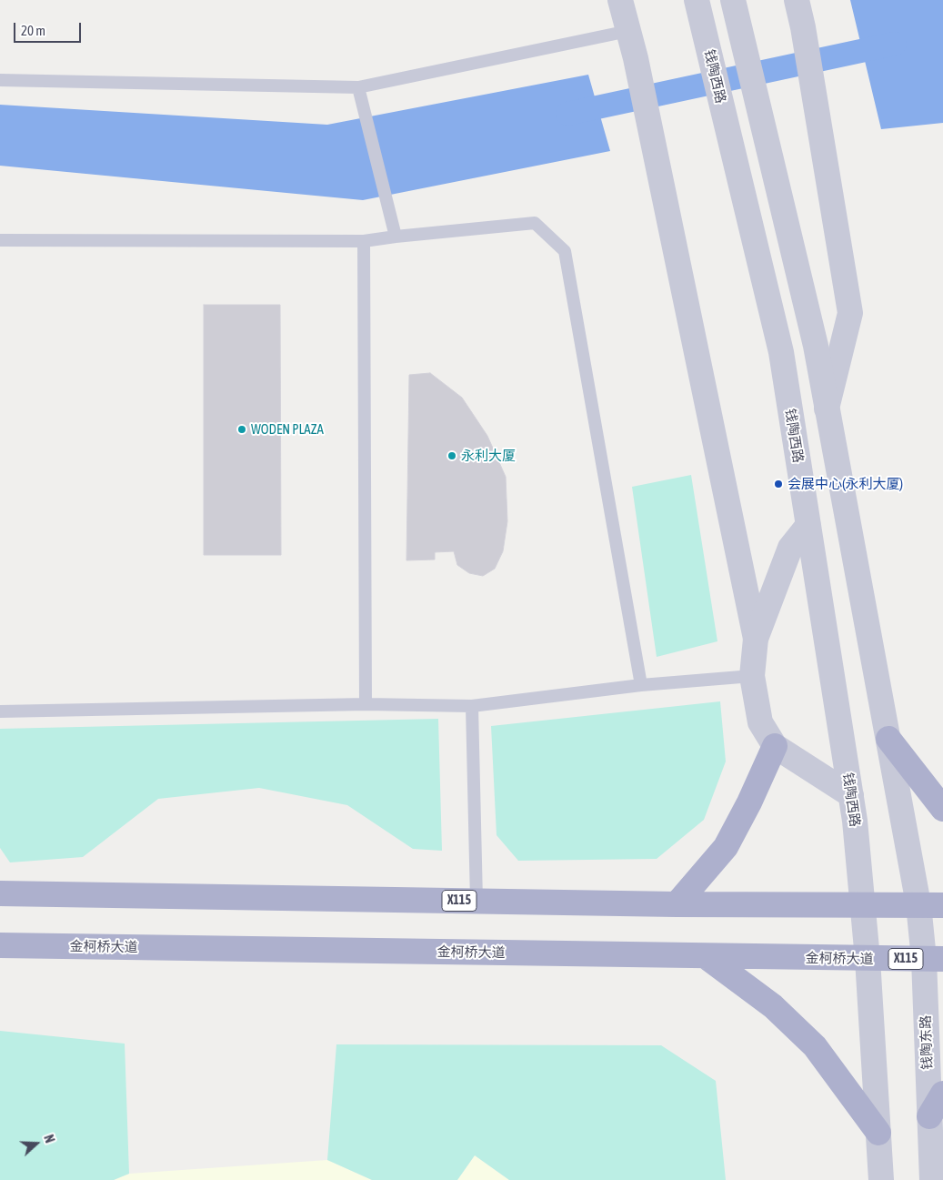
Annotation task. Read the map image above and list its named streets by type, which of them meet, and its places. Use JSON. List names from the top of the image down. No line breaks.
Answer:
{"streets":{"main road":["X115","金柯桥大道"],"street":["钱陶西路","钱陶东路"]},"crossings":[["钱陶西路","X115"],["钱陶西路","金柯桥大道"],["X115","钱陶东路"],["金柯桥大道","钱陶东路"]],"places":["WODEN PLAZA","永利大厦","会展中心(永利大厦)"],"scale_bar":"20 m","north":"right"}
